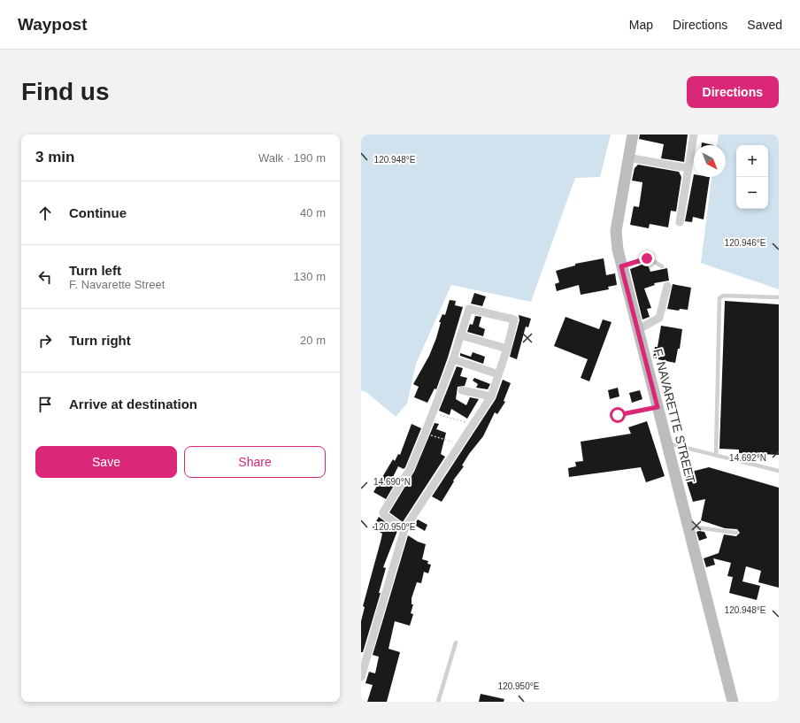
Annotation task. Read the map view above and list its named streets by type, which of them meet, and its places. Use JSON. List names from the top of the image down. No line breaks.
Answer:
{"streets":{"main road":["F. NAVARETTE STREET"]},"north":"bottom right","page":{"header":"Waypost","nav":["Map","Directions","Saved"],"buttons":["Directions",["Save","Share"]],"title":"Find us","heading":["3 min","Walk · 190 m"],"map_buttons":["+","−"],"list":[["Continue","40 m"],["Turn left","F. Navarette Street","130 m"],["Turn right","20 m"],"Arrive at destination"]},"coordinates":["120.948°E","120.946°E","14.692°N","14.690°N","120.950°E"]}
